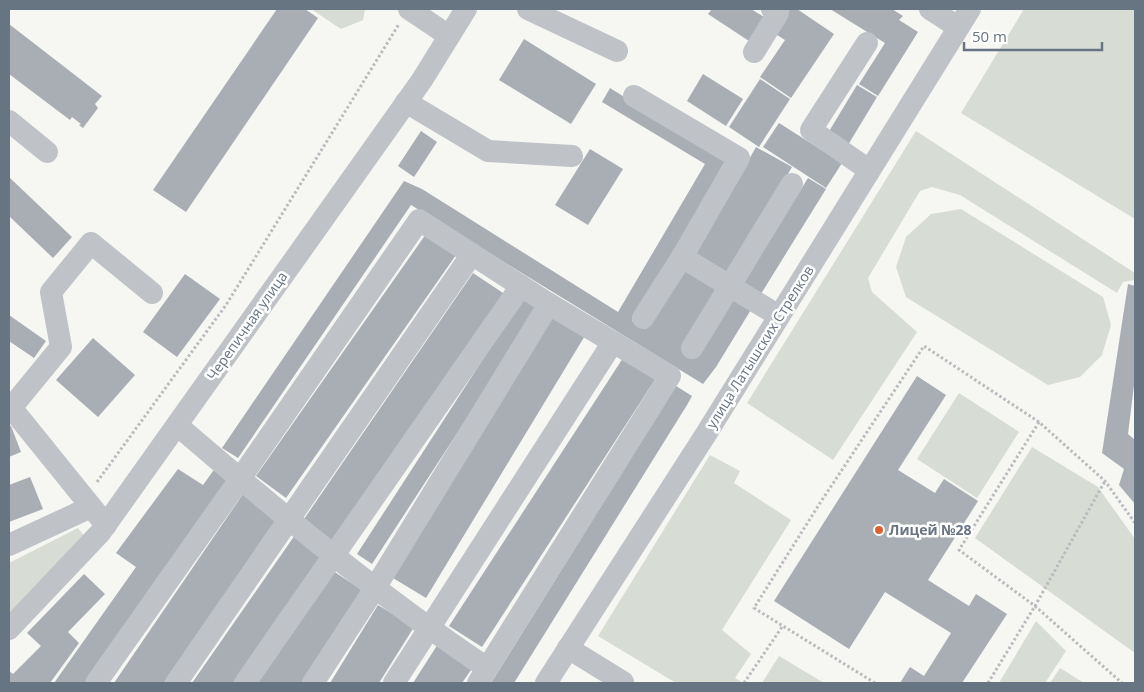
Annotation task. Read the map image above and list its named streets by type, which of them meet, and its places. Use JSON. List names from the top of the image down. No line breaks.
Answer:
{"streets":{"street":["Черепичная улица","улица Латышских Стрелков"]},"places":["Лицей №28"],"scale_bar":"50 m"}
